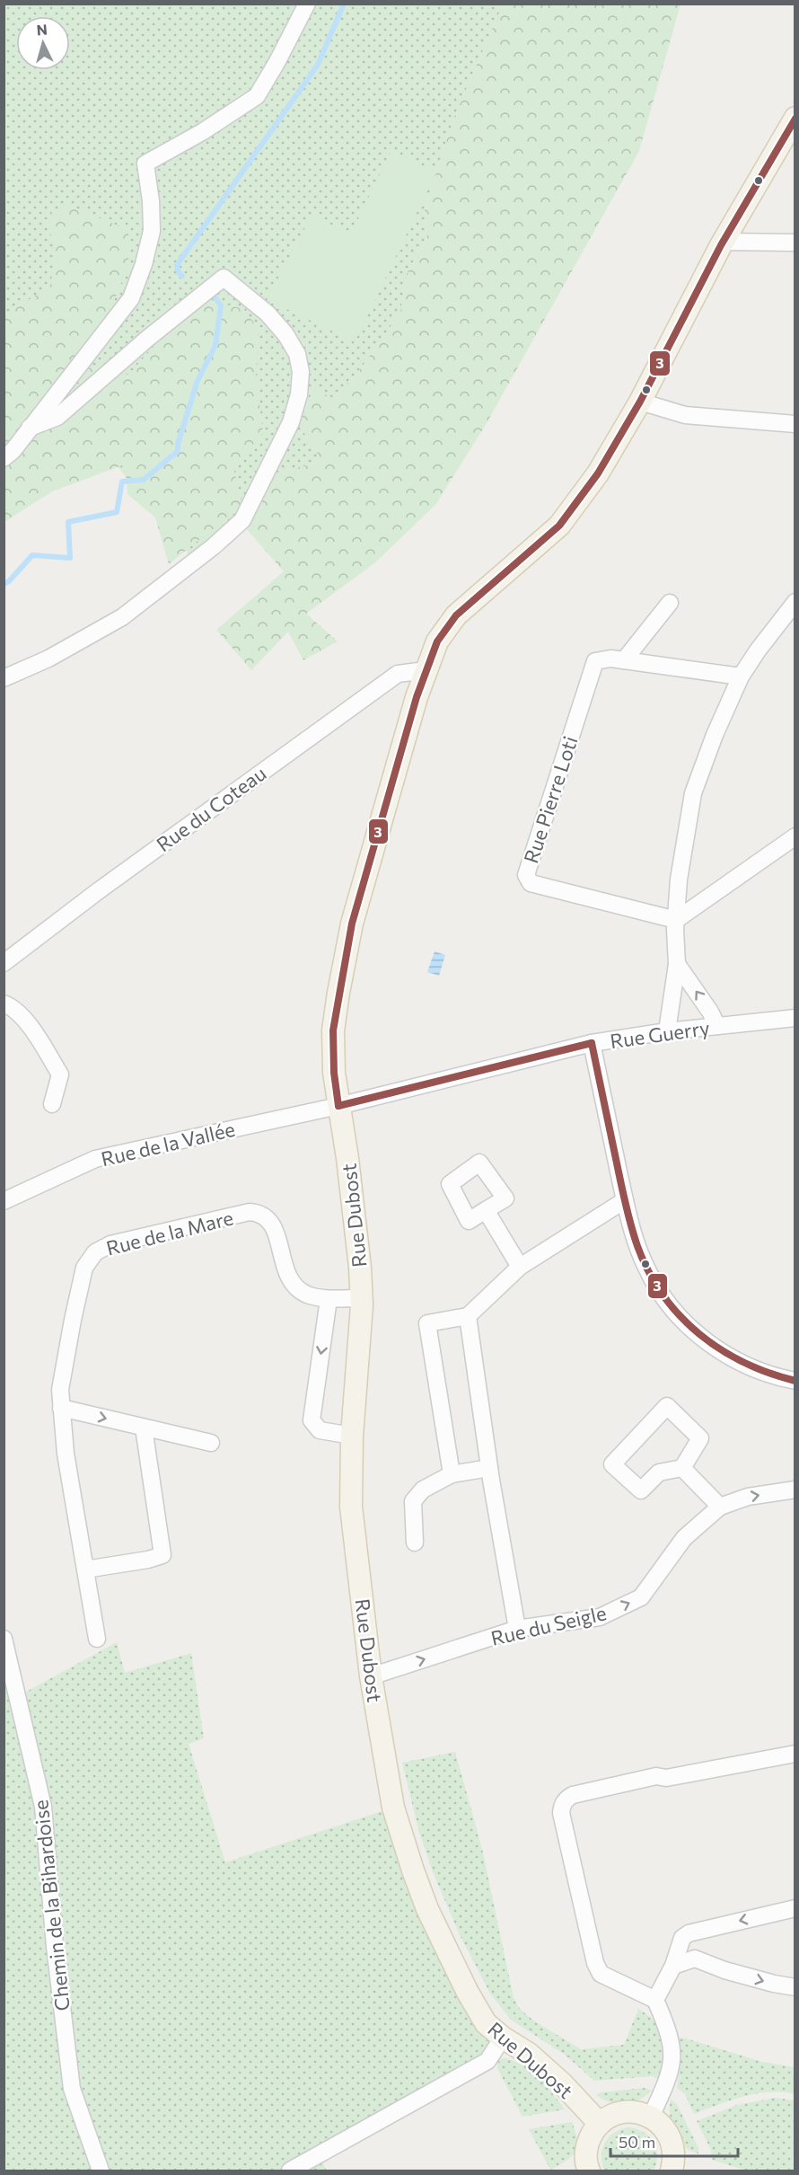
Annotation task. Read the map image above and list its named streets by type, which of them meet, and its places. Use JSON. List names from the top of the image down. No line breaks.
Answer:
{"streets":{"main road":["Rue Dubost"],"street":["Rue Pierre Loti","Rue du Coteau","Rue Guerry","Rue de la Vallée","Rue de la Mare","Rue du Seigle","Chemin de la Bihardoise"]},"crossings":[["Rue du Coteau","Rue Dubost"],["Rue Guerry","Rue de la Vallée"],["Rue Guerry","Rue Dubost"],["Rue de la Vallée","Rue Dubost"],["Rue Dubost","Rue de la Mare"],["Rue Dubost","Rue du Seigle"]],"one_way":["Rue du Seigle"],"lines":["transit line 3"],"scale_bar":"50 m","north":"top"}
